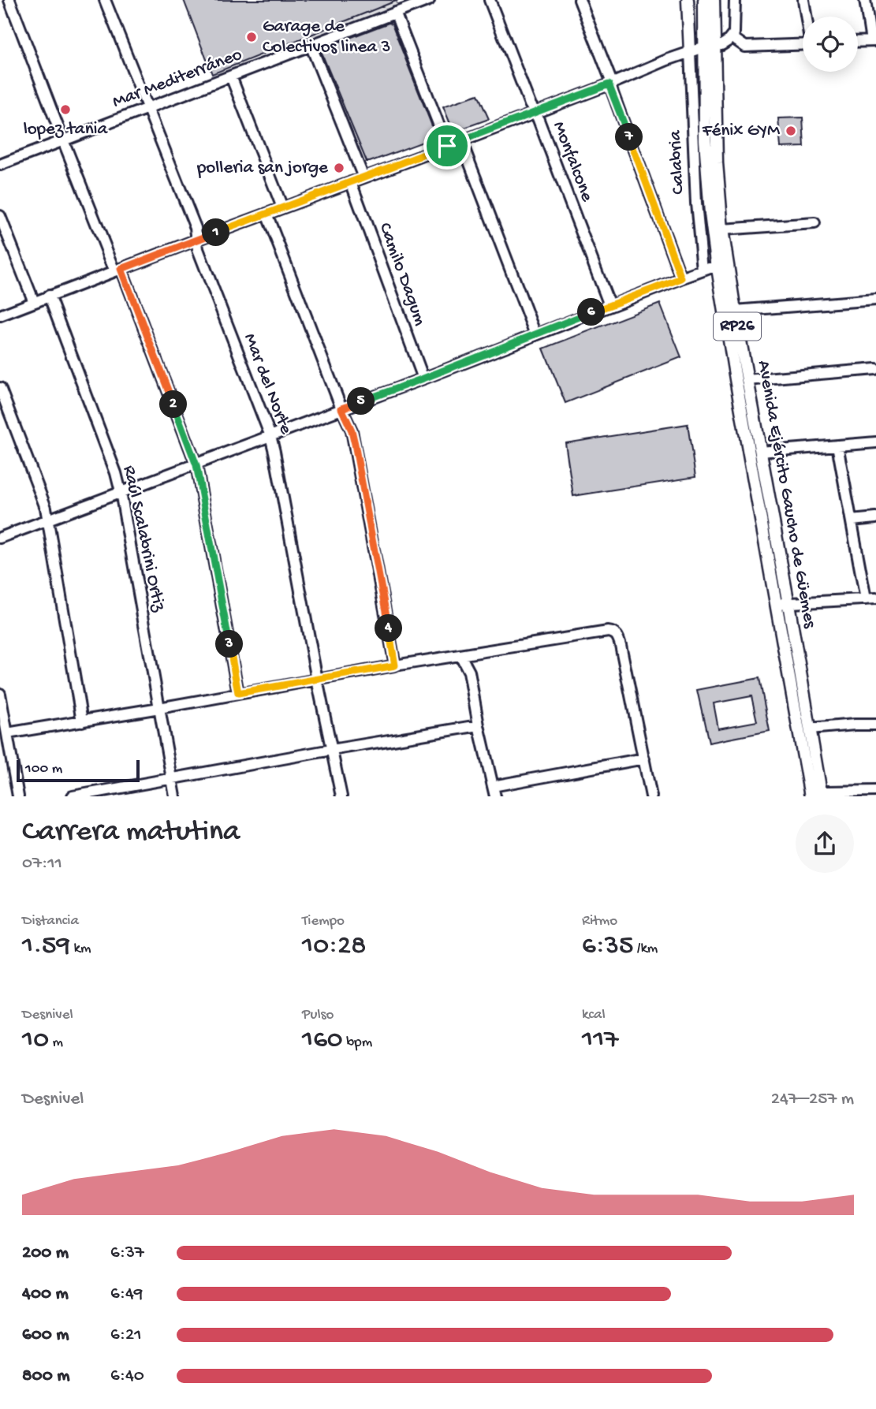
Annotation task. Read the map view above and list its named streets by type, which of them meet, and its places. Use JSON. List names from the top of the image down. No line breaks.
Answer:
{"streets":{"main road":["RP26","Avenida Ejército Gaucho de Güemes"],"street":["Mar Mediterráneo","Monfalcone","Calabria","Camilo Dagum","Mar del Norte","Raúl Scalabrini Ortiz"]},"crossings":[["Mar Mediterráneo","Mar del Norte"]],"places":["Garage de Colectivos linea 3","lopez tania","Fénix GYM","polleria san jorge"],"scale_bar":"100 m","page":{"pins":["7","1","6","5","2","4","3"],"scale":"100 m","heading":["Carrera matutina","07:11"],"stats":[["Distancia","1.59 km"],["Tiempo","10:28"],["Ritmo","6:35 /km"],["Desnivel","10 m"],["Pulso","160 bpm"],["kcal","117"]],"chart":["Desnivel","247–257 m"],"list":[{"name":"200 m","note":"6:37"},{"name":"400 m","note":"6:49"},{"name":"600 m","note":"6:21"},{"name":"800 m","note":"6:40"}]}}
